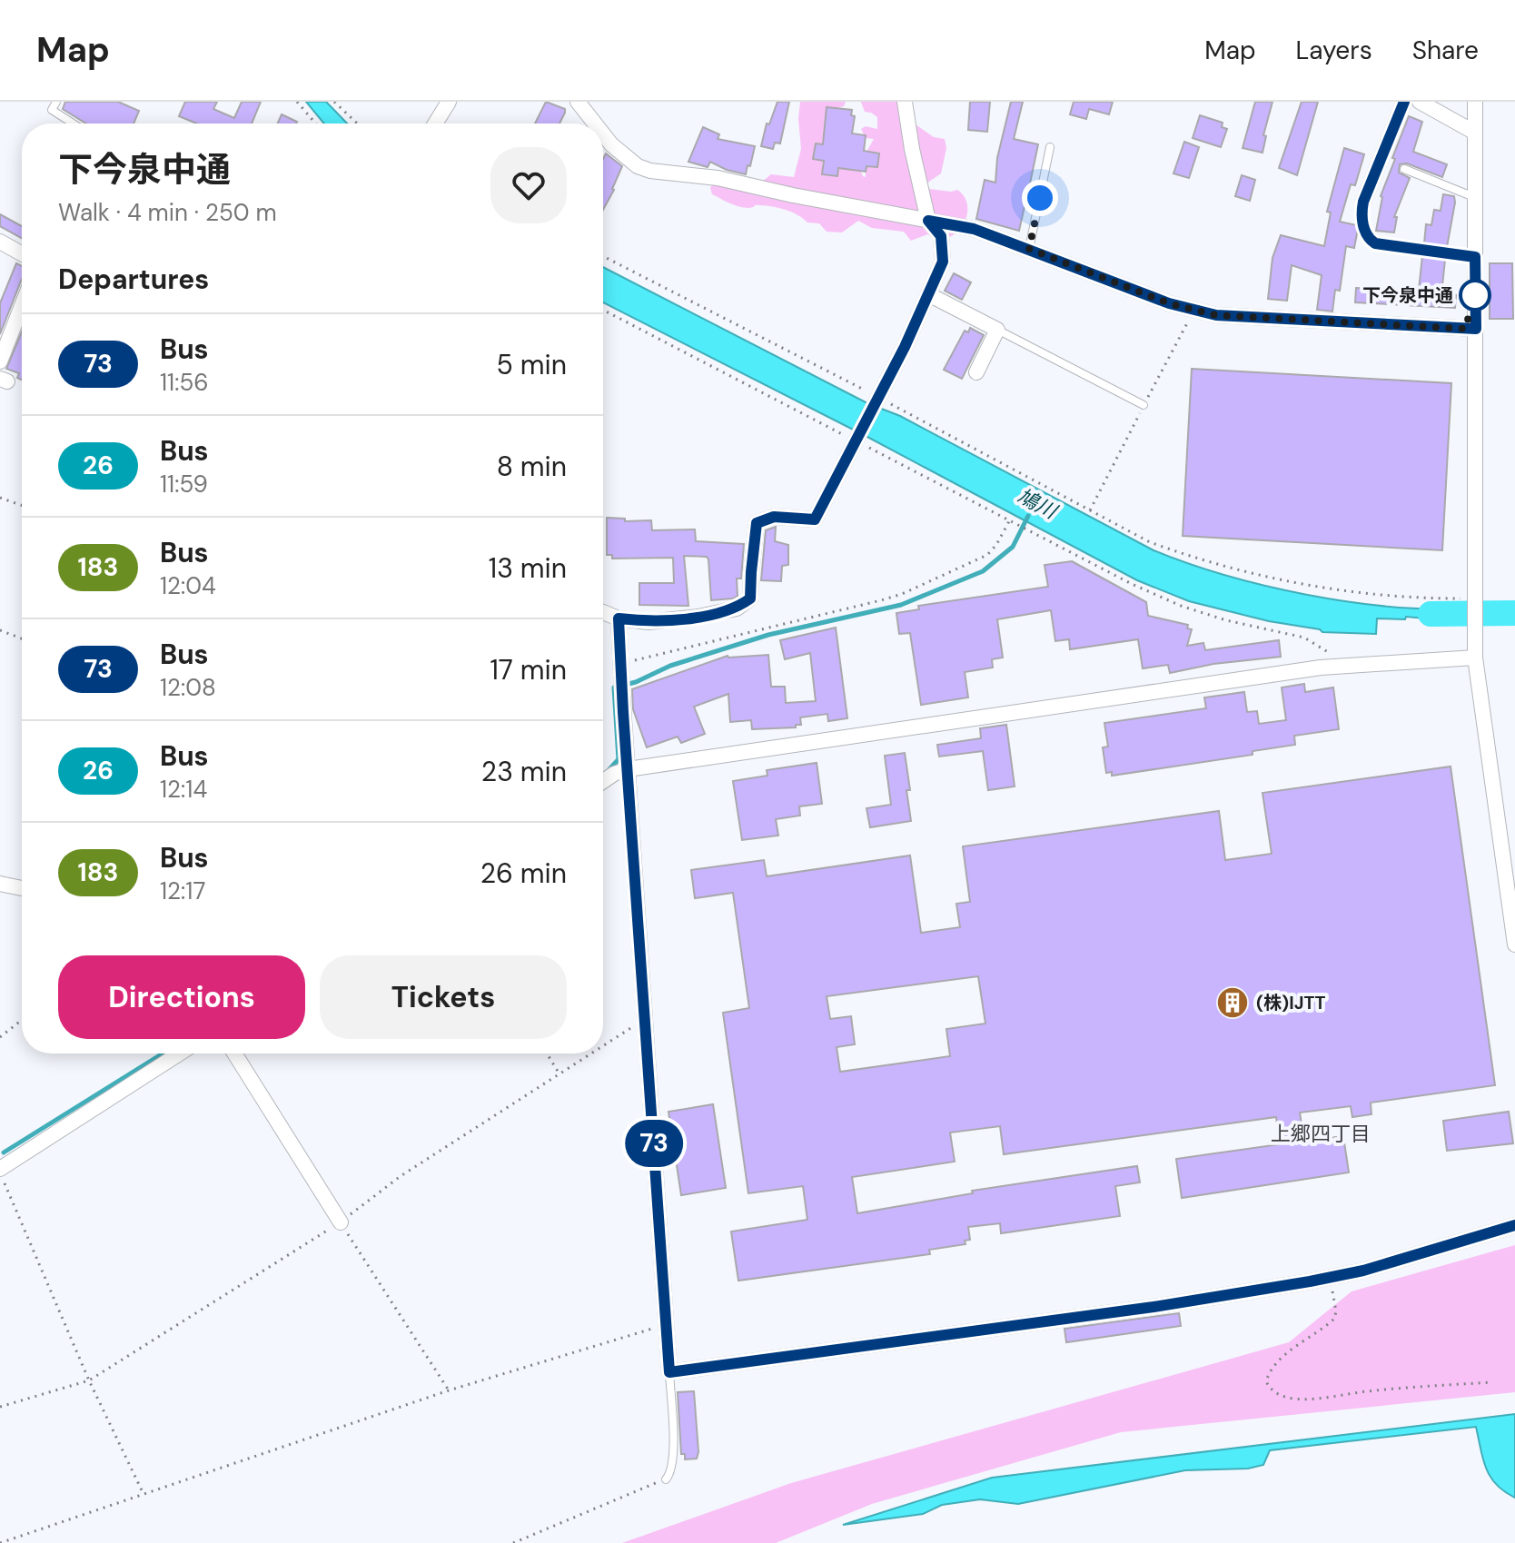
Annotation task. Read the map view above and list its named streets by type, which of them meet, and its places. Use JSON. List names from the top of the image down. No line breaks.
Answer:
{"districts":["上郷四丁目"],"water":["鳩川"],"places":{"other":["下今泉中通"],"building":["(株)IJTT"]},"lines":["bus line 73"],"page":{"header":"Map","nav":["Map","Layers","Share"],"on_map":"73","heading":[["下今泉中通","Walk · 4 min · 250 m"],"Departures"],"list":[{"mark":"73","name":"Bus","note":"11:56","value":"5 min"},{"mark":"26","name":"Bus","note":"11:59","value":"8 min"},{"mark":"183","name":"Bus","note":"12:04","value":"13 min"},{"mark":"73","name":"Bus","note":"12:08","value":"17 min"},{"mark":"26","name":"Bus","note":"12:14","value":"23 min"},{"mark":"183","name":"Bus","note":"12:17","value":"26 min"}],"buttons":["Directions","Tickets"]}}
